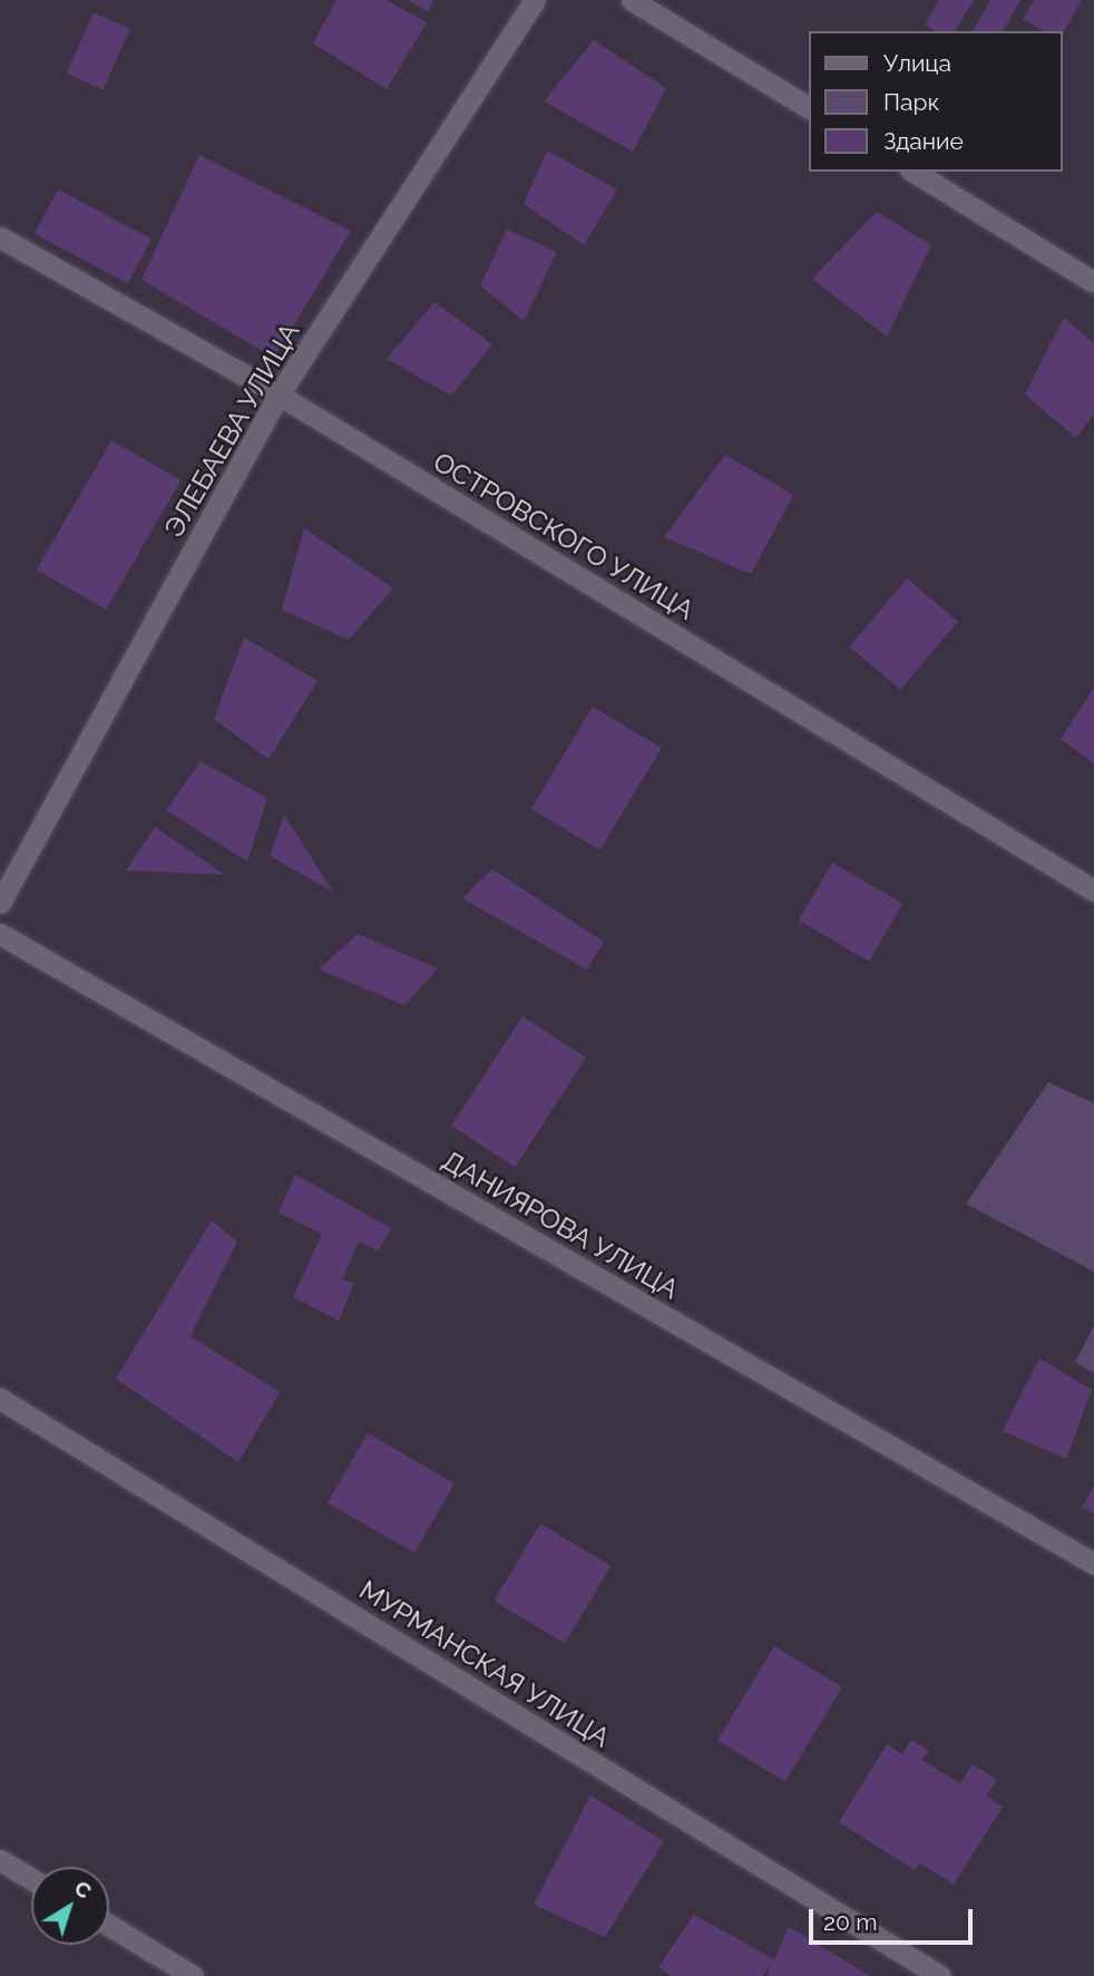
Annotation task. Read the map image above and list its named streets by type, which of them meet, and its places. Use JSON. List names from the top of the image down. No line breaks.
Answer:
{"streets":{"street":["ЭЛЕБАЕВА УЛИЦА","ОСТРОВСКОГО УЛИЦА","ДАНИЯРОВА УЛИЦА","МУРМАНСКАЯ УЛИЦА"]},"crossings":[["ЭЛЕБАЕВА УЛИЦА","ОСТРОВСКОГО УЛИЦА"]],"legend":["Улица","Парк","Здание"],"scale_bar":"20 m","north":"top right"}
